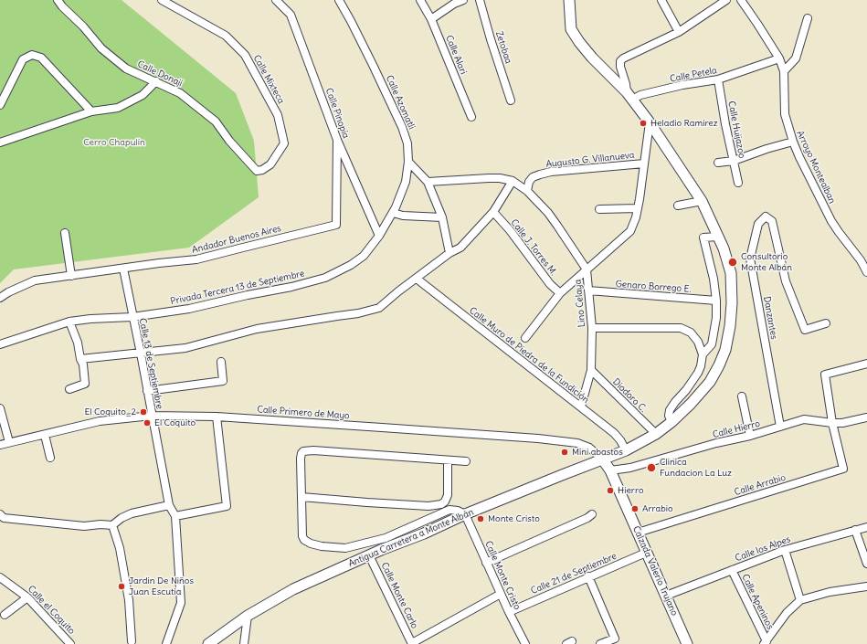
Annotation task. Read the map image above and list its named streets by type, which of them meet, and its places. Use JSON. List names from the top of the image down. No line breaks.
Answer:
{"streets":{"street":["Zetobaa","Calle Alari","Calle Donají","Calle Petela","Calle Mixteca","Calle Azomatli","Calle Pinopia","Calle Huijazoo","Augusto G. Villanueva","Arroyo Montealban","Andador Buenos Aires","Calle J. Torres M.","Genaro Borrego E.","Privada Tercera 13 de Septiembre","Lino Celaya","Danzantes","Calle Muro de Piedra de la Fundición","Calle 13 de Septiembre","Diodoro C.","Calle Primero de Mayo","Calle Hierro","Calle Arrabio","Antigua Carretera a Monte Albán","Calle los Alpes","Calzada Valerio Trujano","Calle 21 de Septiembre","Calle Monte Cristo","Calle Monte Carlo","Calle Apeninos","Calle el Coquito"]},"crossings":[["Calle Donají","Calle Mixteca"],["Calle Petela","Calle Huijazoo"],["Calle Petela","Arroyo Montealban"],["Calle Petela","Antigua Carretera a Monte Albán"],["Calle Azomatli","Calle Pinopia"],["Calle Azomatli","Privada Tercera 13 de Septiembre"],["Calle Pinopia","Andador Buenos Aires"],["Calle Pinopia","Privada Tercera 13 de Septiembre"],["Augusto G. Villanueva","Lino Celaya"],["Andador Buenos Aires","Calle 13 de Septiembre"],["Genaro Borrego E.","Lino Celaya"],["Privada Tercera 13 de Septiembre","Calle 13 de Septiembre"],["Lino Celaya","Calle Muro de Piedra de la Fundición"],["Lino Celaya","Diodoro C."],["Danzantes","Calle Hierro"],["Calle Muro de Piedra de la Fundición","Antigua Carretera a Monte Albán"],["Calle 13 de Septiembre","Calle Primero de Mayo"],["Diodoro C.","Antigua Carretera a Monte Albán"],["Calle Primero de Mayo","Antigua Carretera a Monte Albán"],["Calle Primero de Mayo","Calzada Valerio Trujano"],["Calle Hierro","Calle Arrabio"],["Calle Hierro","Calzada Valerio Trujano"],["Calle Arrabio","Calzada Valerio Trujano"],["Antigua Carretera a Monte Albán","Calzada Valerio Trujano"],["Antigua Carretera a Monte Albán","Calle Monte Cristo"],["Antigua Carretera a Monte Albán","Calle Monte Carlo"],["Calle los Alpes","Calzada Valerio Trujano"],["Calle los Alpes","Calle Apeninos"],["Calzada Valerio Trujano","Calle 21 de Septiembre"],["Calle 21 de Septiembre","Calle Monte Cristo"]],"parks":["Cerro Chapulín"],"places":["Heladio Ramirez","Consultorio Monte Albán","El Coquito_2","El Coquito","Mini abastos","Clinica Fundacion La Luz","Hierro","Arrabio","Monte Cristo","Jardin De Niños Juan Escutia"]}
